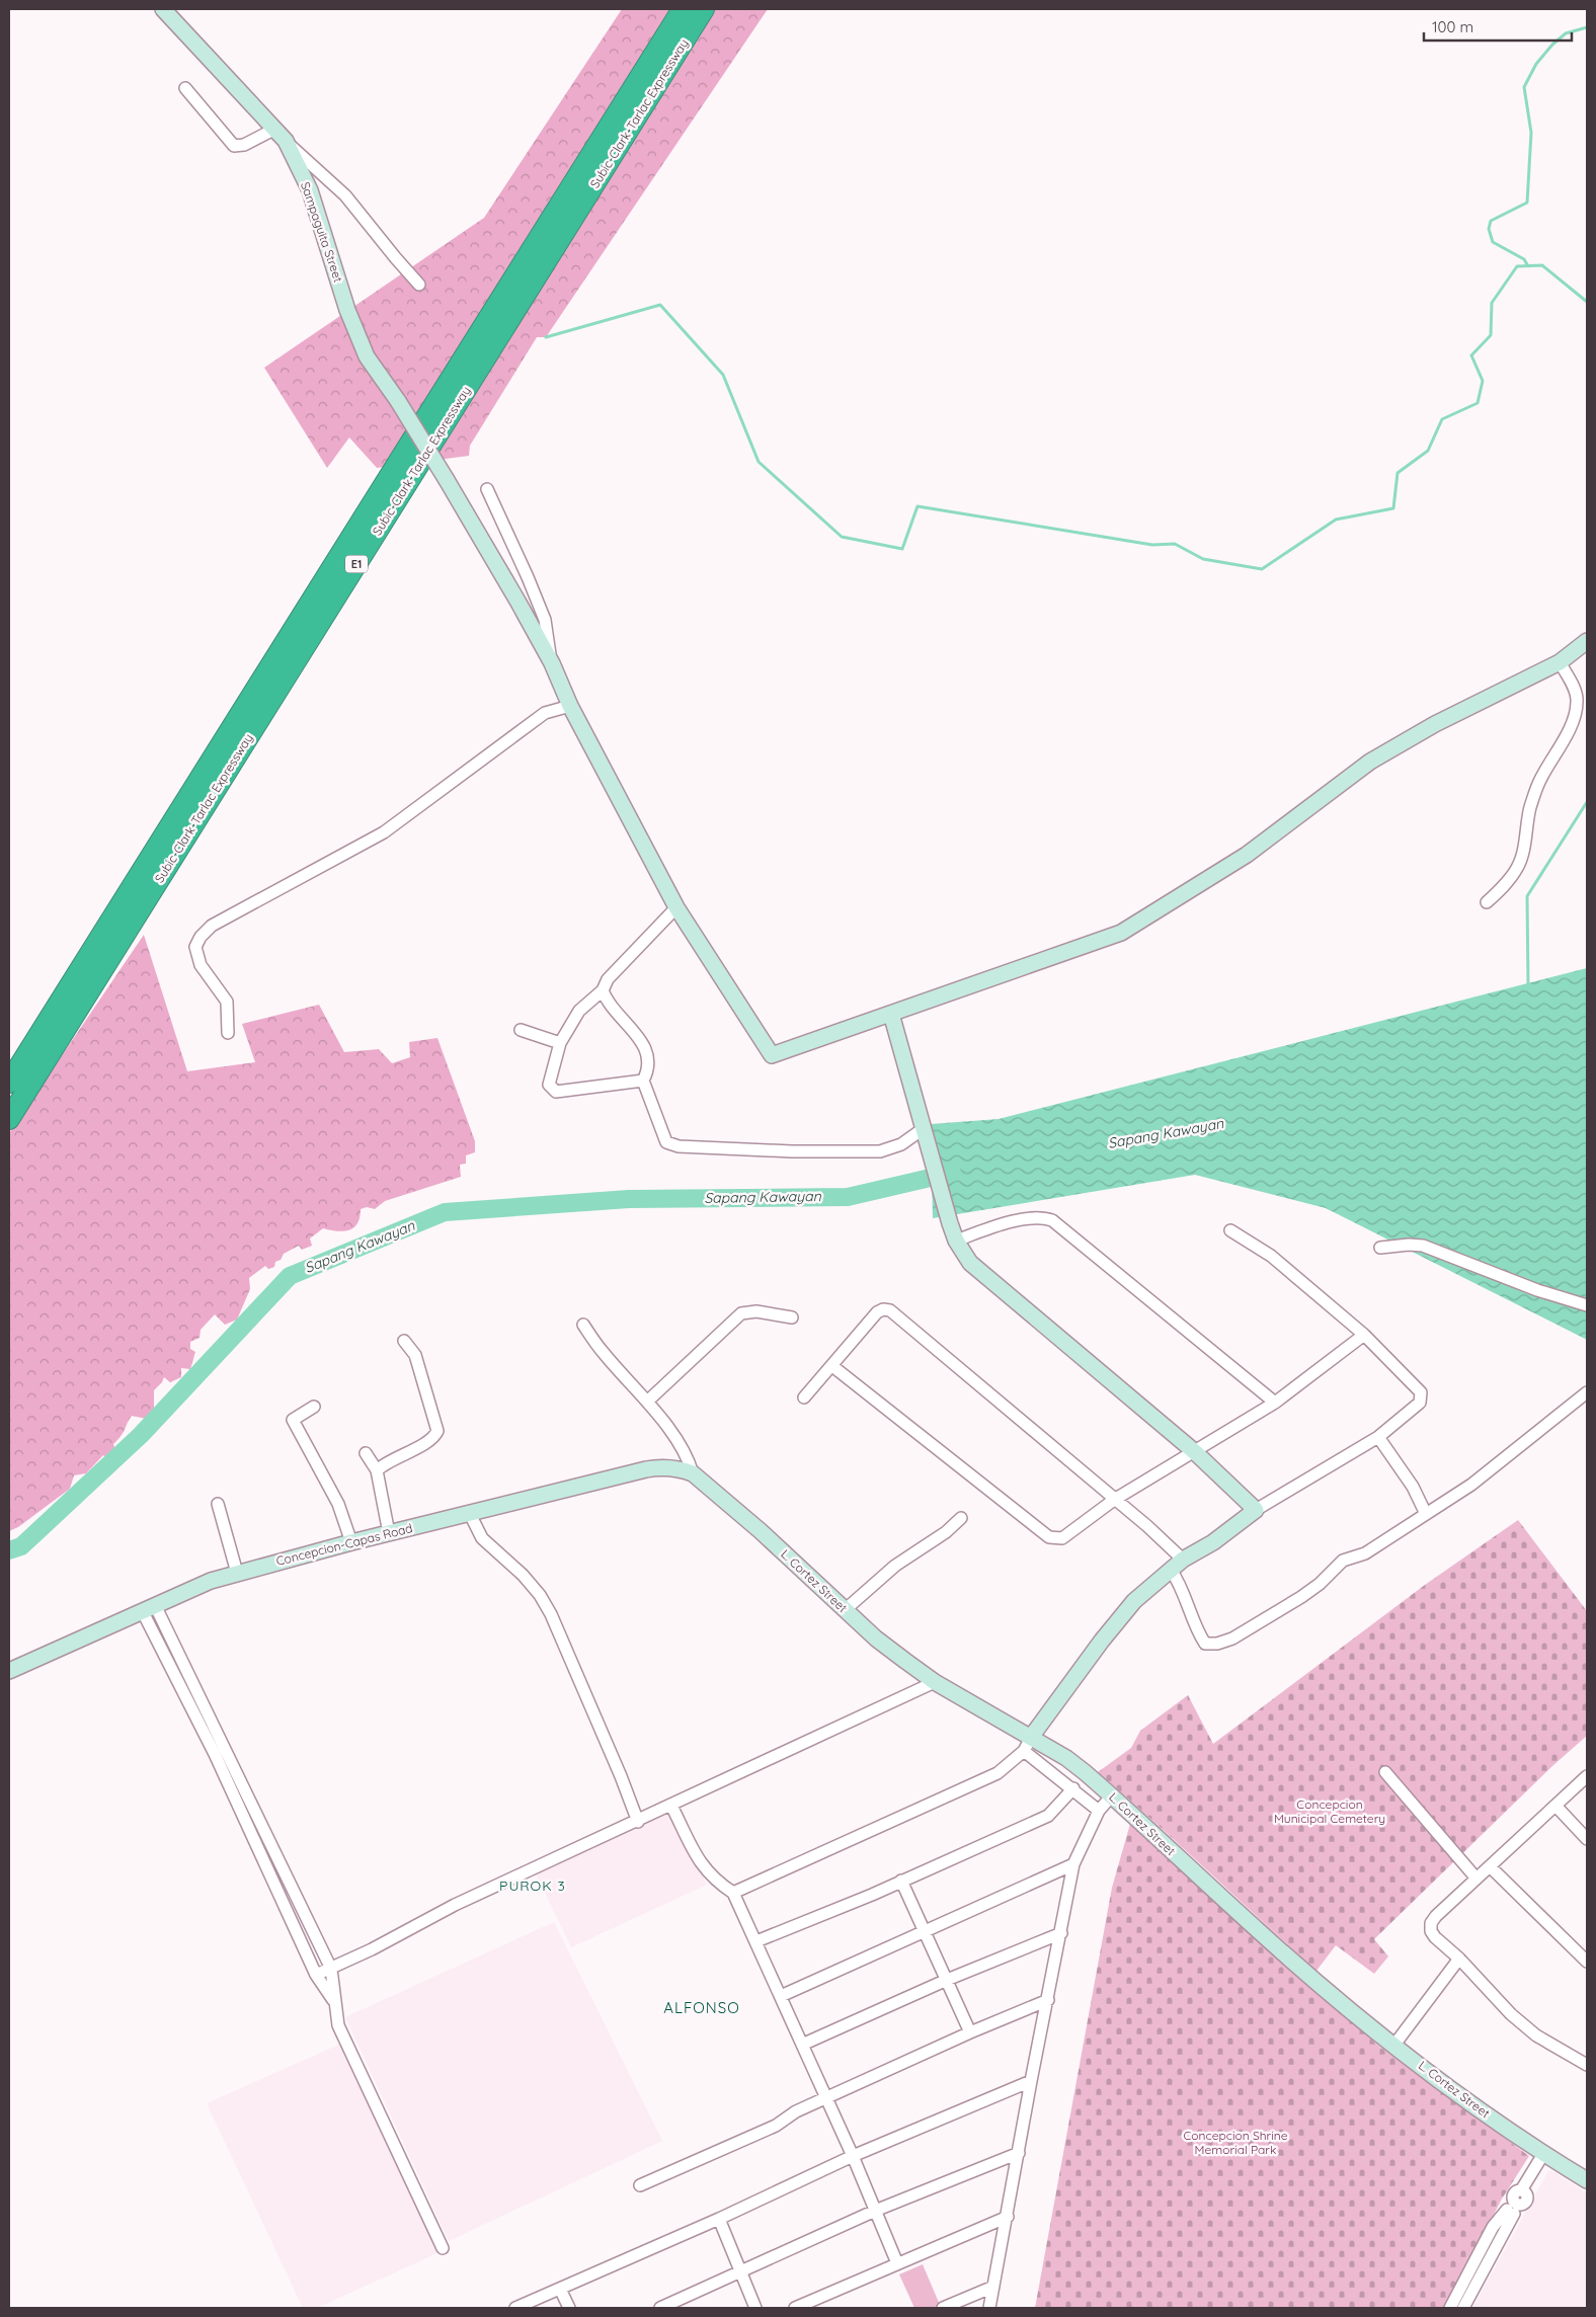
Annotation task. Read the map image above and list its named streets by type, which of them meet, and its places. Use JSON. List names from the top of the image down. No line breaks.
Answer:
{"streets":{"highway":["Subic-Clark-Tarlac Expressway","E1"],"street":["Sampaguita Street","Concepcion-Capas Road","L. Cortez Street"]},"crossings":[["Concepcion-Capas Road","L. Cortez Street"]],"districts":["PUROK 3","ALFONSO"],"water":["Sapang Kawayan"],"parks":["Concepcion Municipal Cemetery","Concepcion Shrine Memorial Park"],"scale_bar":"100 m"}
